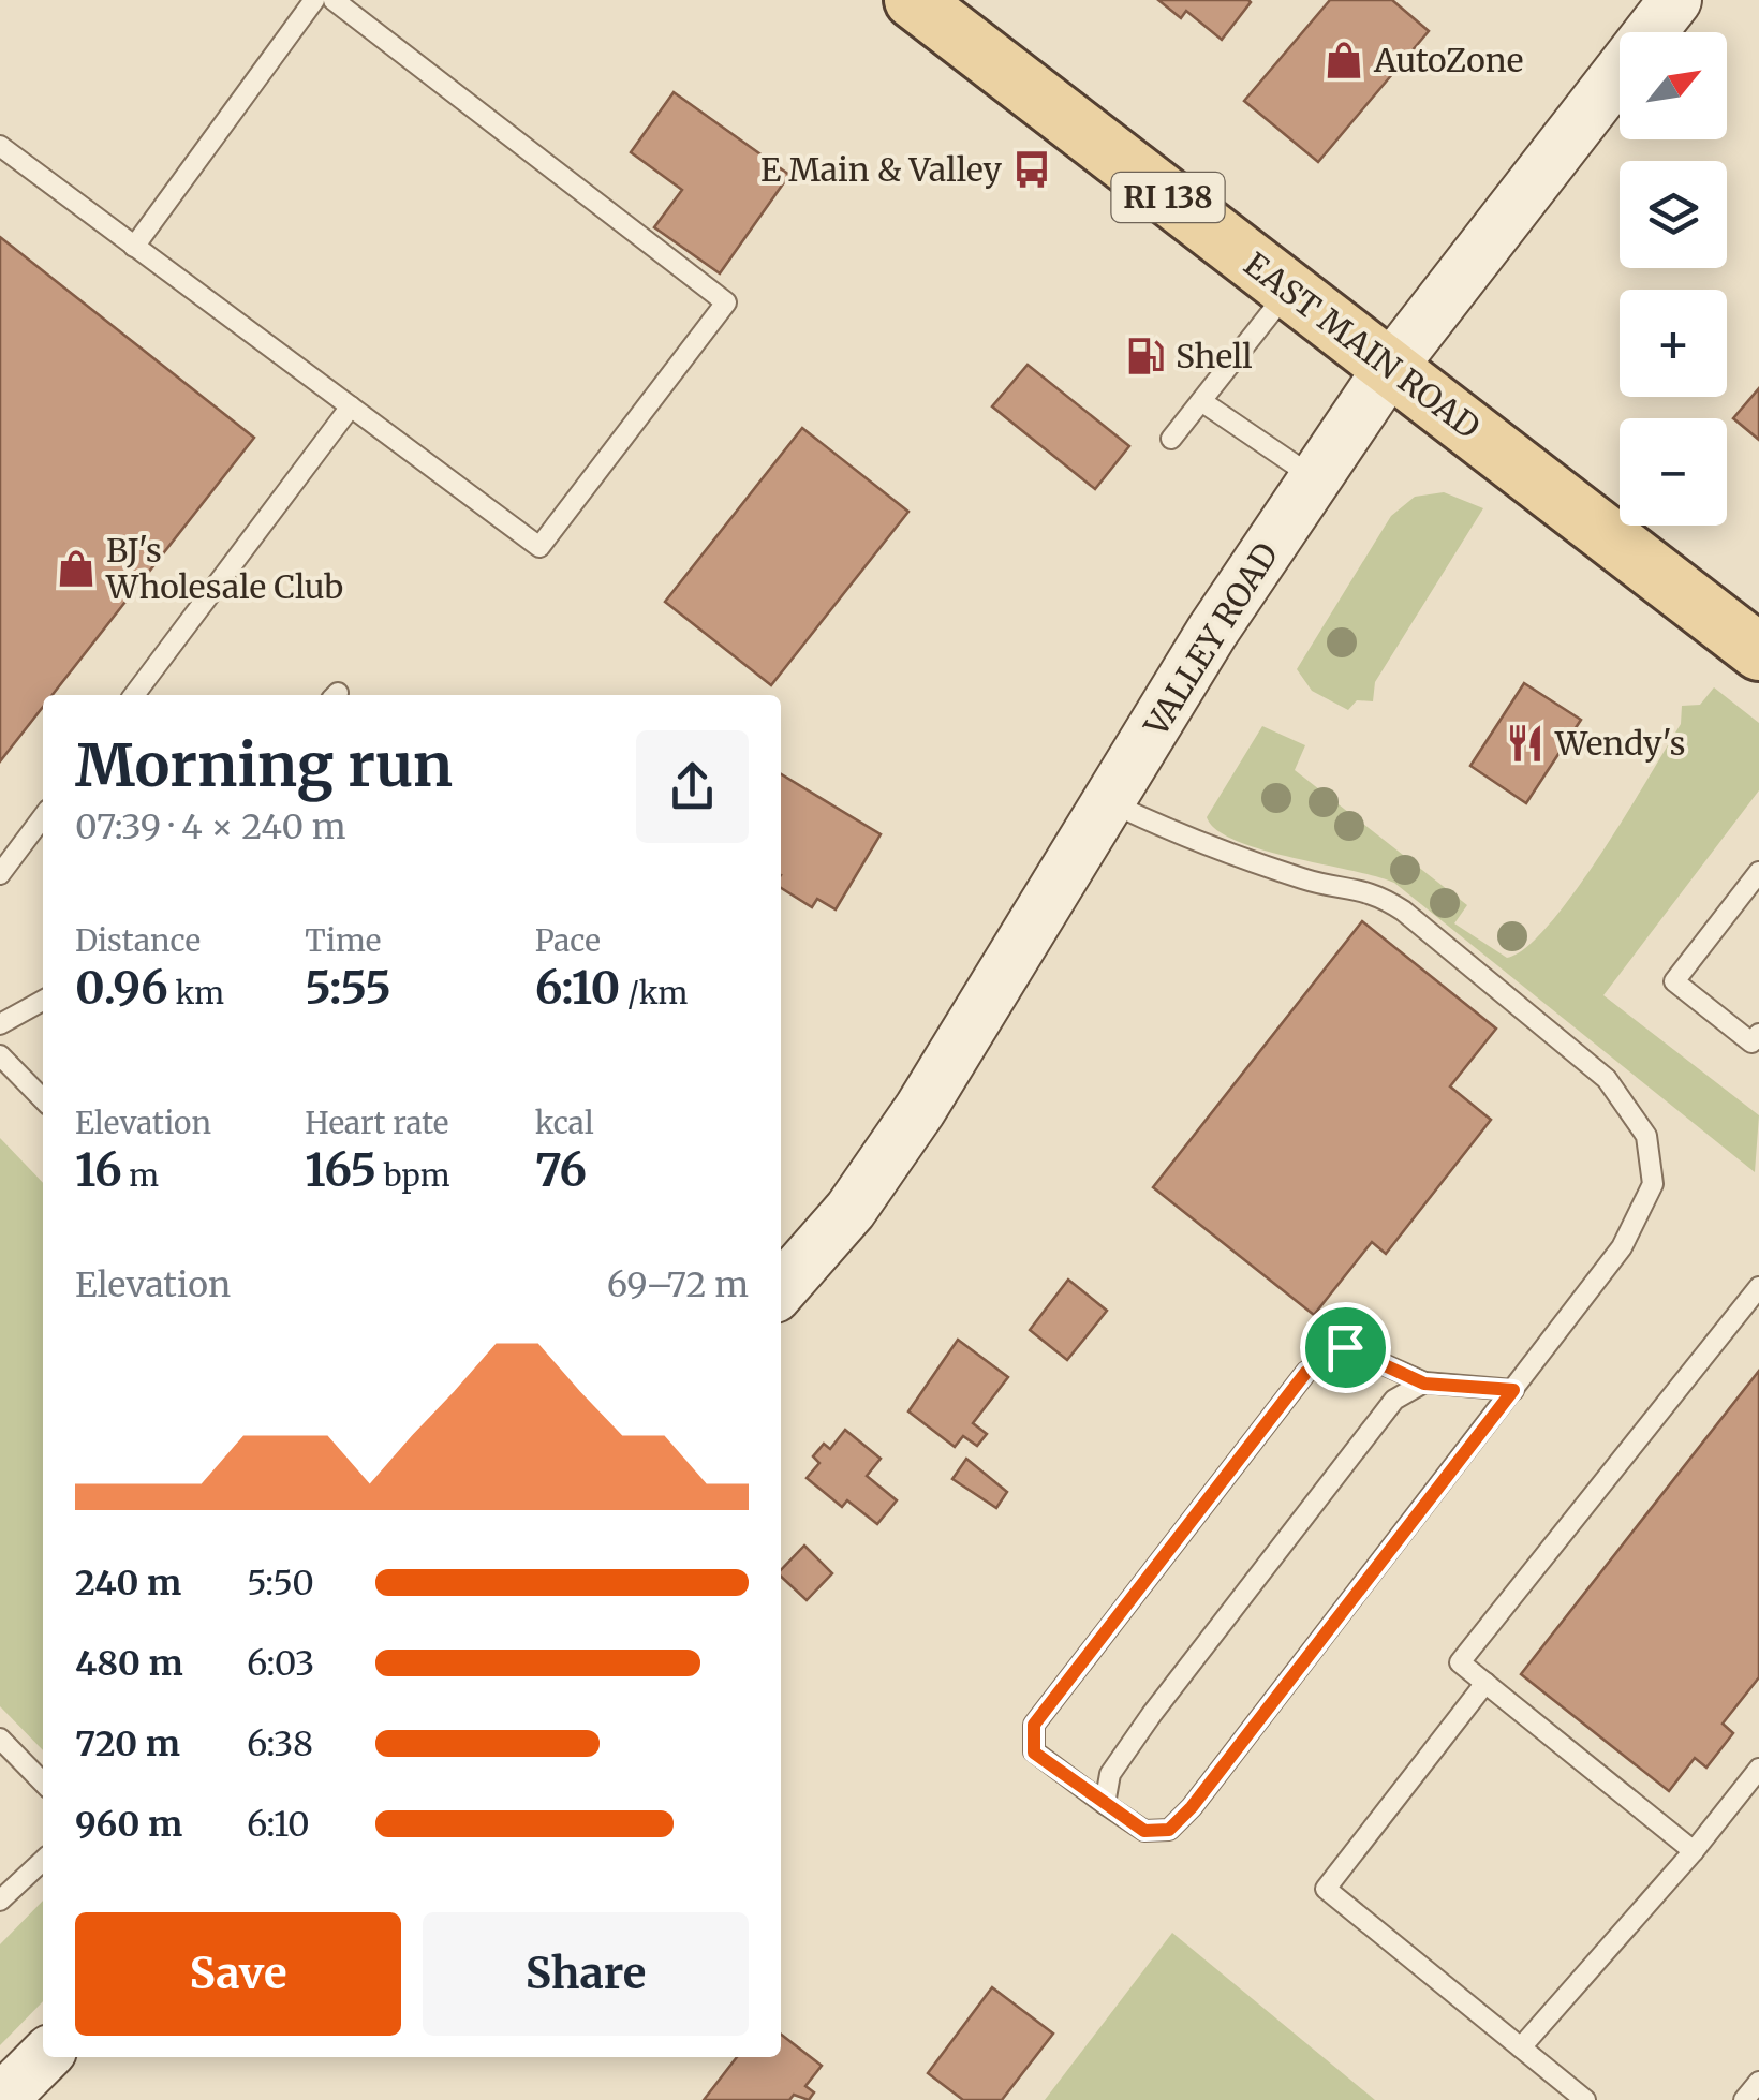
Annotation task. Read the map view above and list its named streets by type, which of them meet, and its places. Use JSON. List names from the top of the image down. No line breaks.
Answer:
{"streets":{"main road":["RI 138","EAST MAIN ROAD","VALLEY ROAD"]},"crossings":[["EAST MAIN ROAD","VALLEY ROAD"]],"places":{"shop":["AutoZone","BJ's Wholesale Club"],"bus stop":["E Main & Valley"],"fuel station":["Shell"],"restaurant":["Wendy's"]},"north":"top right","page":{"map_buttons":["+","−"],"heading":["Morning run","07:39 · 4 × 240 m"],"stats":[["Distance","0.96 km"],["Time","5:55"],["Pace","6:10 /km"],["Elevation","16 m"],["Heart rate","165 bpm"],["kcal","76"]],"chart":["Elevation","69–72 m"],"list":[{"name":"240 m","note":"5:50"},{"name":"480 m","note":"6:03"},{"name":"720 m","note":"6:38"},{"name":"960 m","note":"6:10"}],"buttons":["Save","Share"]}}
